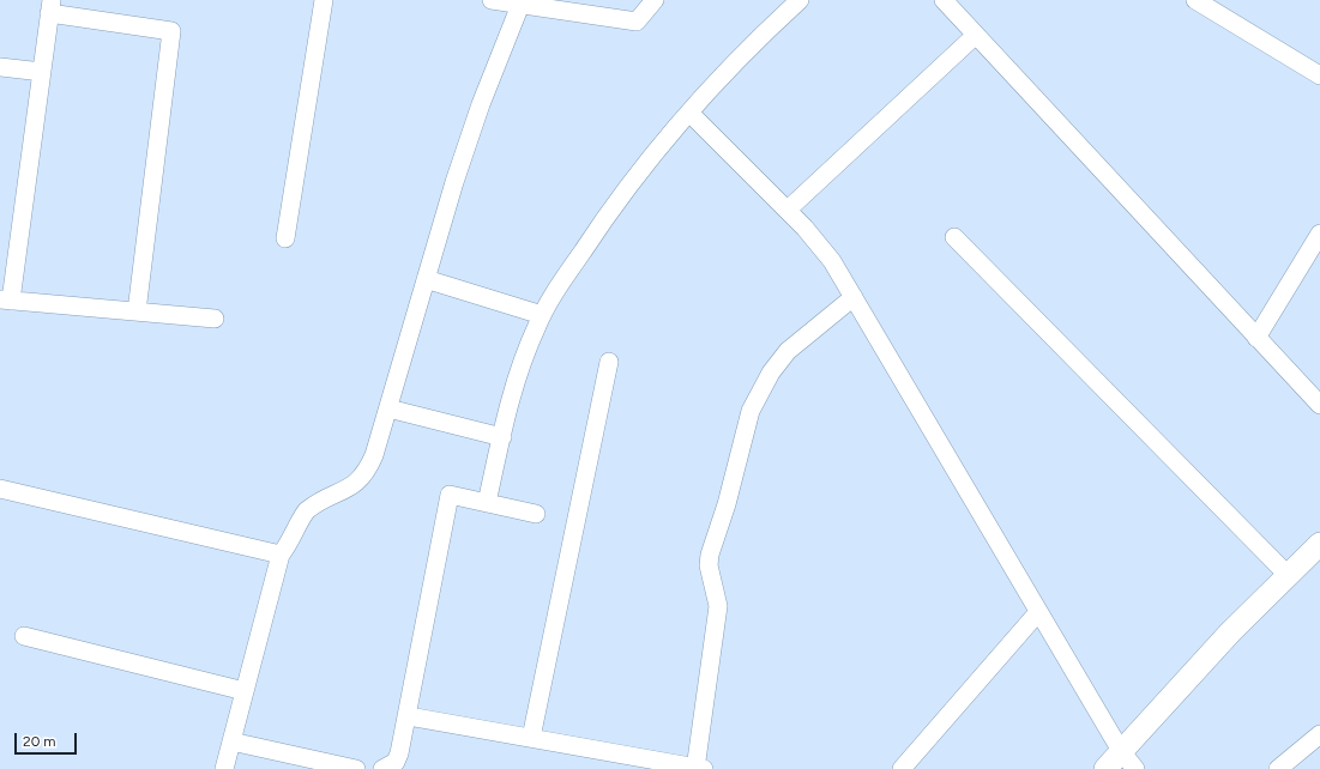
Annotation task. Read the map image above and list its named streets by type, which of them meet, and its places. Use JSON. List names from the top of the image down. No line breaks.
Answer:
{"scale_bar":"20 m"}
